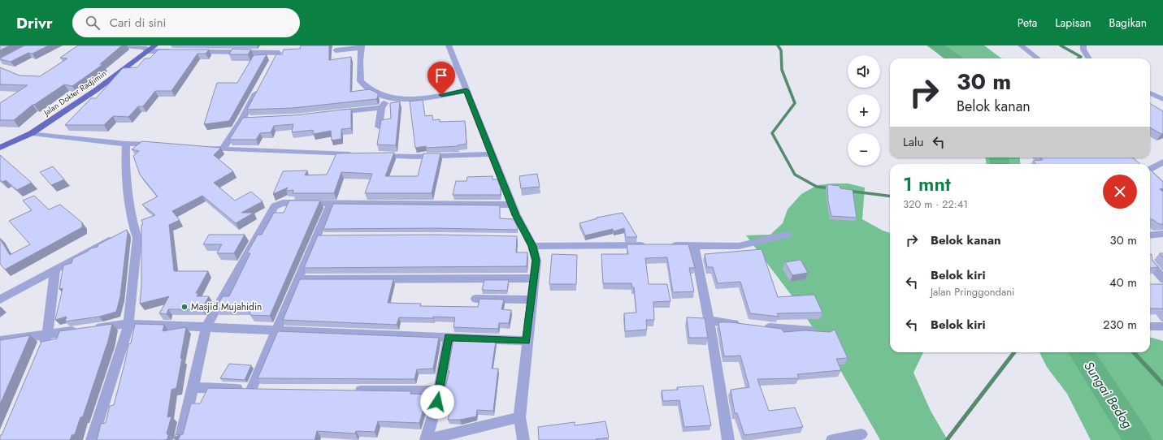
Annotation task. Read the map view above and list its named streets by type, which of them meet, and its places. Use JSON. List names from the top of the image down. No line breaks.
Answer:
{"streets":{"main road":["Jalan Dokter Radjimin"]},"water":["Sungai Bedog"],"places":["Masjid Mujahidin"],"page":{"header":"Drivr","search":"Cari di sini","nav":["Peta","Lapisan","Bagikan"],"map_buttons":["+","−"],"turn":["30 m","Belok kanan"],"then":"Lalu","heading":["1 mnt","320 m · 22:41"],"list":[{"name":"Belok kanan","value":"30 m"},{"name":"Belok kiri","note":"Jalan Pringgondani","value":"40 m"},{"name":"Belok kiri","value":"230 m"}]}}
